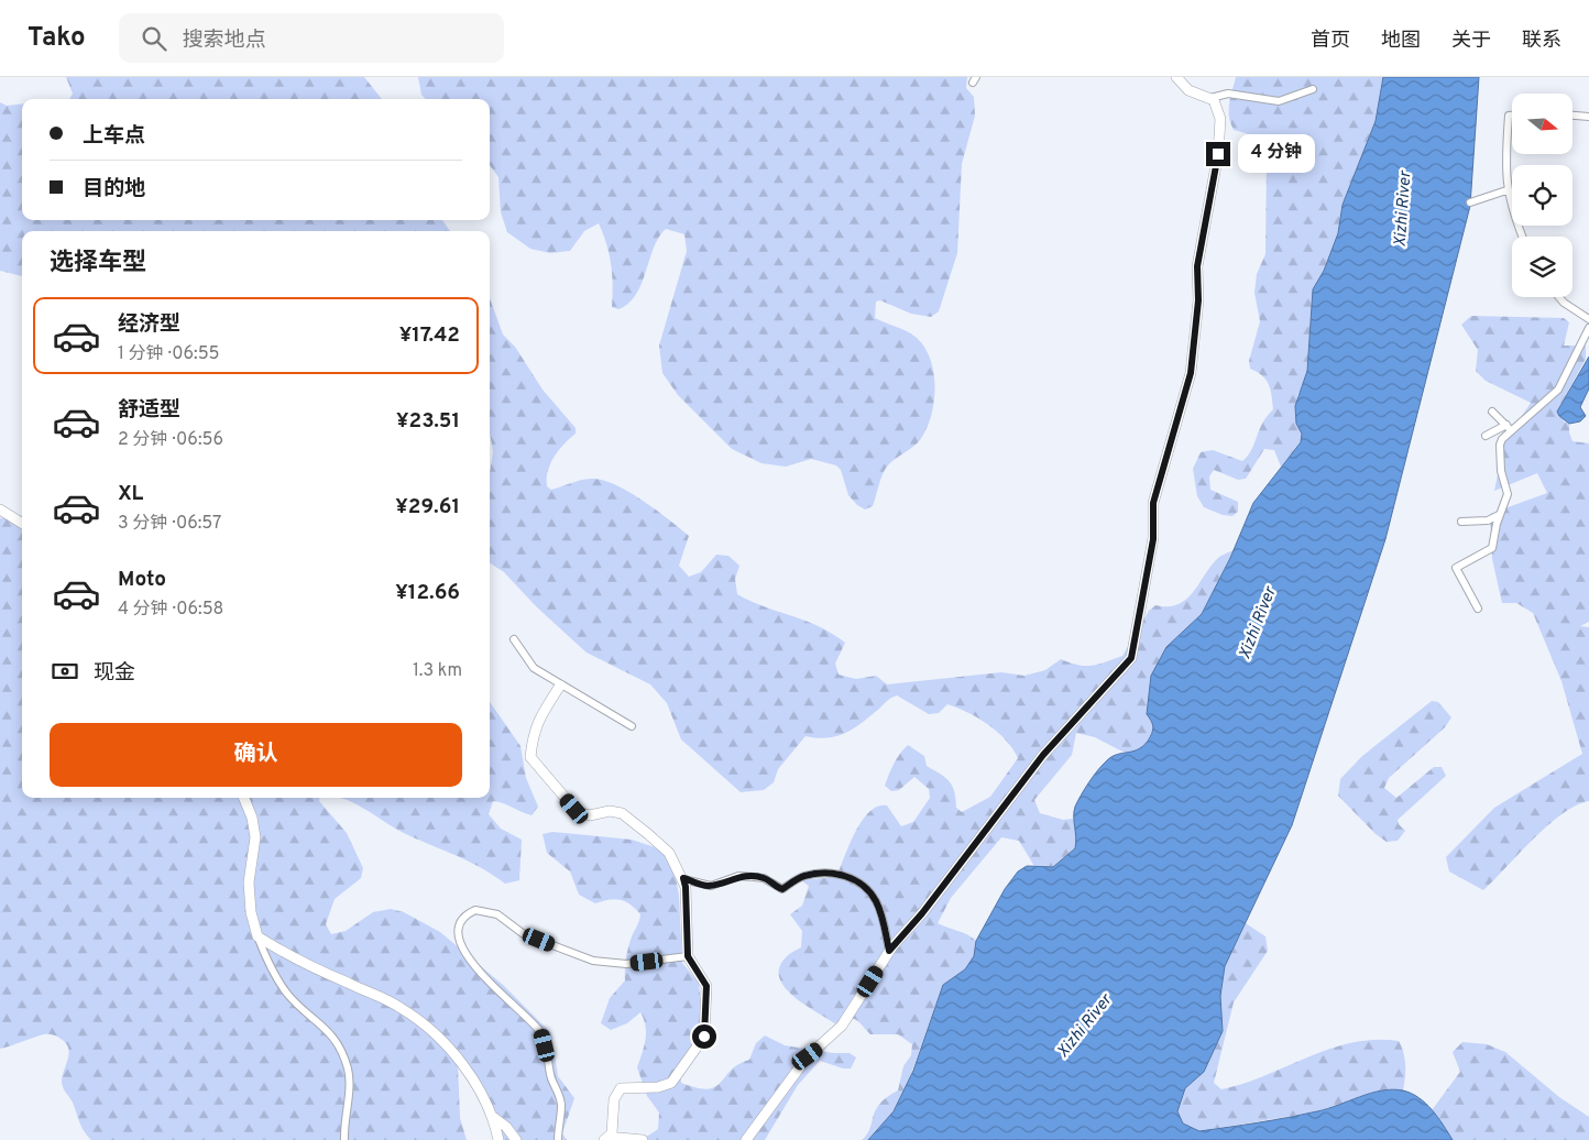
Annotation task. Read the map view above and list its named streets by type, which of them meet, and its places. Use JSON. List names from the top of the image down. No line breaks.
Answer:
{"water":["Xizhi River"],"north":"right","page":{"header":"Tako","search":"搜索地点","nav":["首页","地图","关于","联系"],"banner":["上车点","目的地"],"bubble":"4 分钟","heading":"选择车型","list":[{"name":"经济型","note":"1 分钟 · 06:55","value":"¥17.42"},{"name":"舒适型","note":"2 分钟 · 06:56","value":"¥23.51"},{"name":"XL","note":"3 分钟 · 06:57","value":"¥29.61"},{"name":"Moto","note":"4 分钟 · 06:58","value":"¥12.66"}],"pay":["现金","1.3 km"],"buttons":"确认"}}
